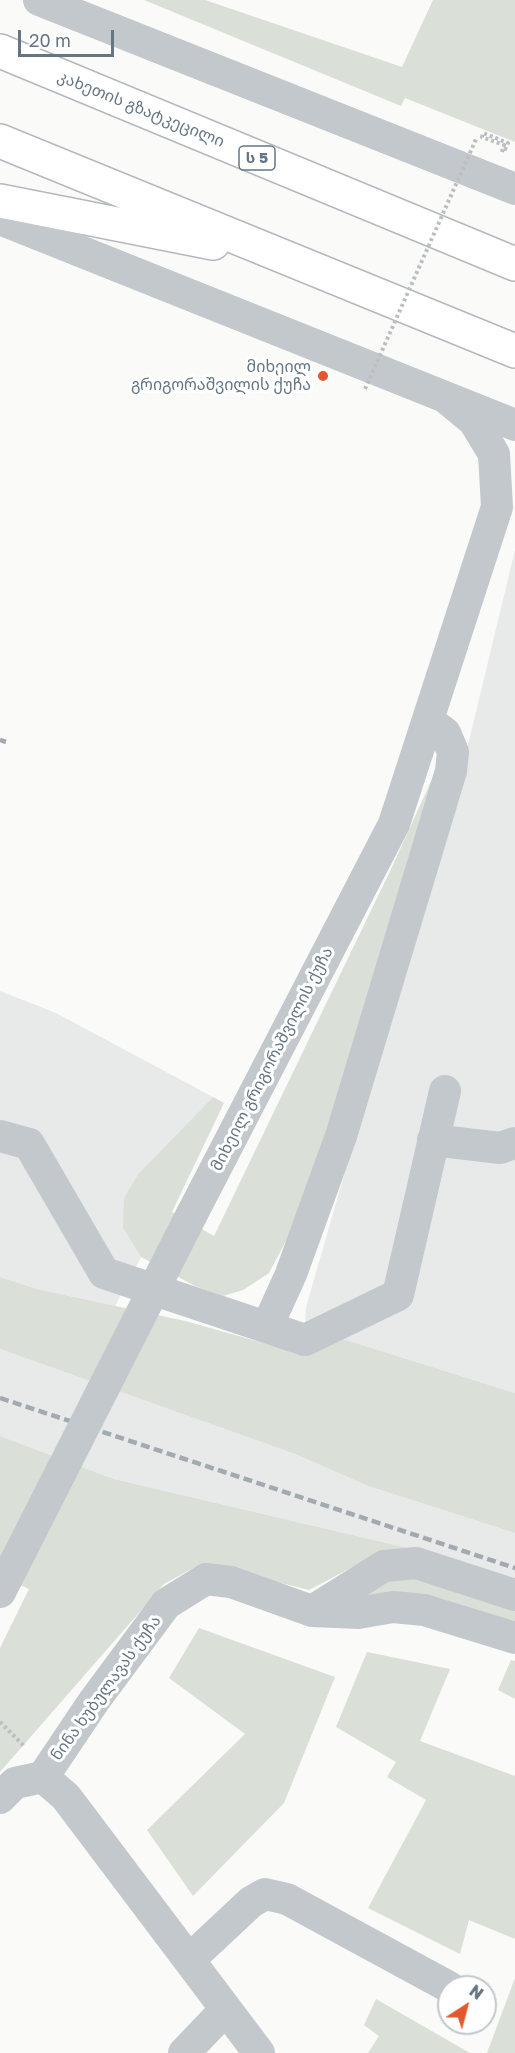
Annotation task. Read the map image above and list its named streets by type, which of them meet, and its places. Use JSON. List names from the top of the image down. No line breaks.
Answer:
{"streets":{"highway":["კახეთის გზატკეცილი","ს 5"],"street":["მიხეილ გრიგორაშვილის ქუჩა","ნინა ხუბულავას ქუჩა"]},"places":["მიხეილ გრიგორაშვილის ქუჩა"],"scale_bar":"20 m","north":"top right"}
